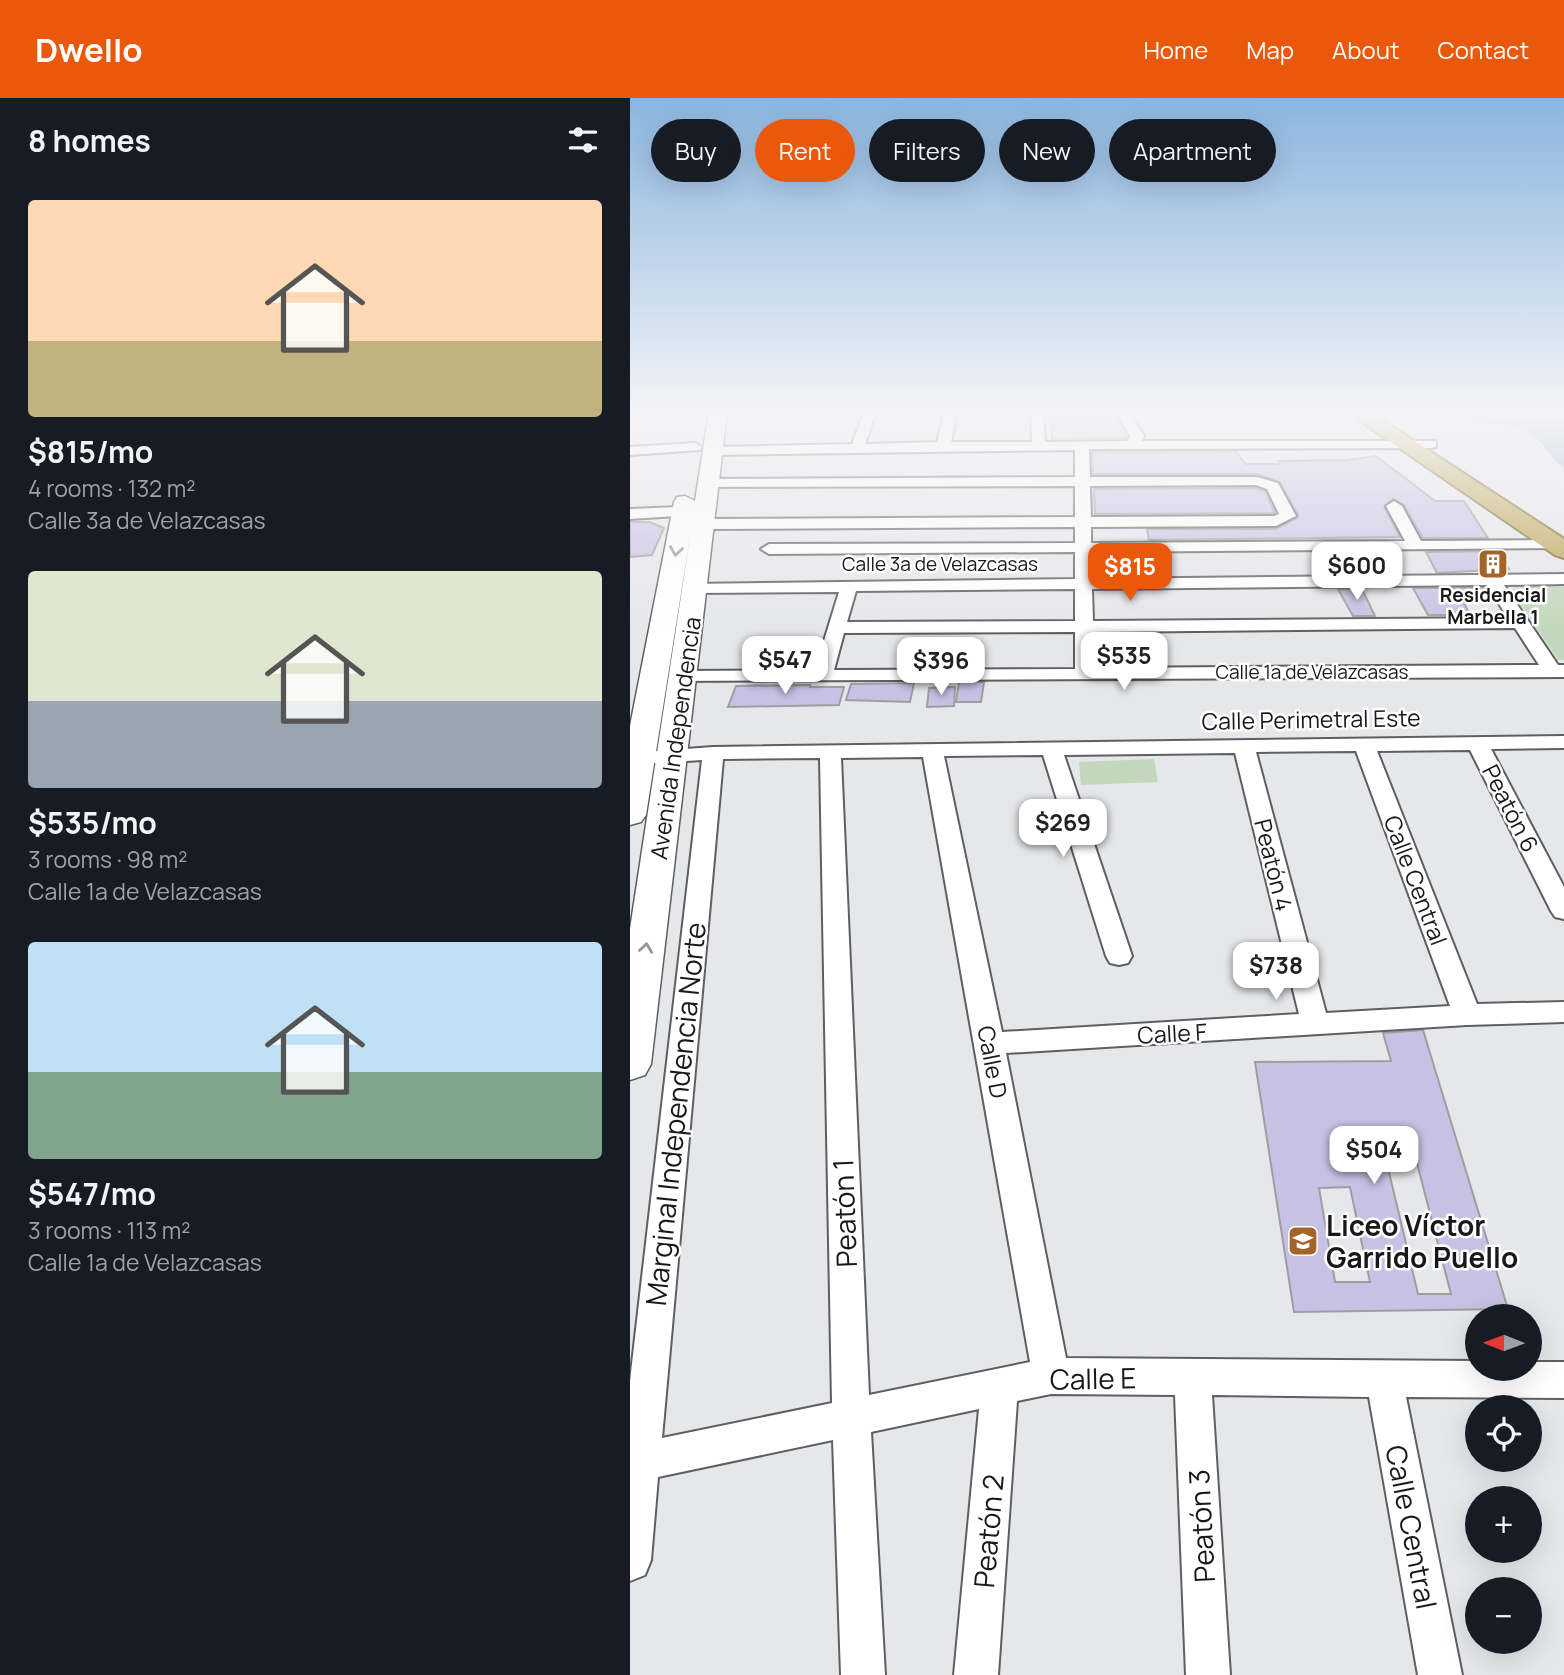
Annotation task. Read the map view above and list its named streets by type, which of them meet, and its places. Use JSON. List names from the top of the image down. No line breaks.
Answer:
{"streets":{"main road":["Avenida Independencia"],"street":["Calle 3a de Velazcasas","Calle 1a de Velazcasas","Calle Perimetral Este","Peatón 6","Peatón 4","Calle Central","Calle F","Calle D","Marginal Independencia Norte","Peatón 1","Calle E","Peatón 3","Peatón 2"]},"crossings":[["Calle 3a de Velazcasas","Avenida Independencia"],["Calle 1a de Velazcasas","Avenida Independencia"],["Calle Perimetral Este","Avenida Independencia"],["Calle Perimetral Este","Peatón 6"],["Calle Perimetral Este","Peatón 4"],["Calle Perimetral Este","Calle Central"],["Calle Perimetral Este","Calle D"],["Calle Perimetral Este","Marginal Independencia Norte"],["Calle Perimetral Este","Peatón 1"],["Peatón 4","Calle F"],["Calle Central","Calle F"],["Calle Central","Calle E"],["Calle F","Calle D"],["Calle D","Calle E"],["Marginal Independencia Norte","Calle E"],["Peatón 1","Calle E"],["Calle E","Peatón 3"],["Calle E","Peatón 2"]],"places":{"building":["Residencial Marbella 1"],"school or university":["Liceo Víctor Garrido Puello"]},"north":"left","page":{"header":"Dwello","nav":["Home","Map","About","Contact"],"heading":"8 homes","chip":["Buy","Rent","Filters","New","Apartment"],"list":[{"name":"$815/mo","note":"4 rooms · 132 m² · Calle 3a de Velazcasas"},{"name":"$535/mo","note":"3 rooms · 98 m² · Calle 1a de Velazcasas"},{"name":"$547/mo","note":"3 rooms · 113 m² · Calle 1a de Velazcasas"}],"price":["$600","$815","$535","$547","$396","$269","$738","$504"],"map_buttons":["+","−"]}}
